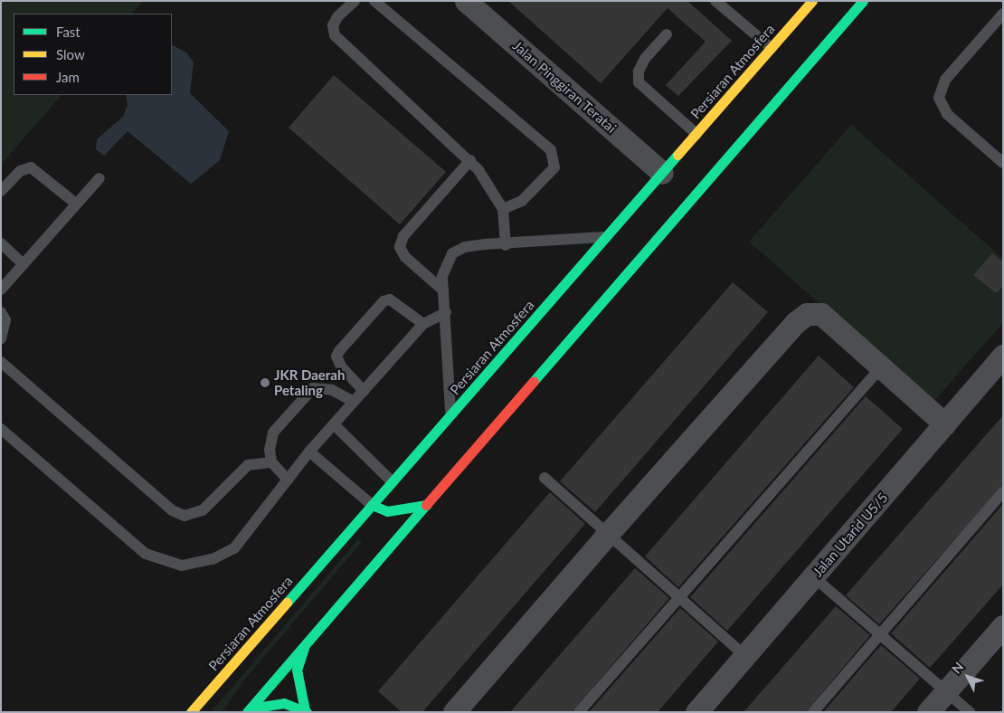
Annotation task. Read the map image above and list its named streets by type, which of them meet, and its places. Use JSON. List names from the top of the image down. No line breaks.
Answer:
{"streets":{"street":["Persiaran Atmosfera","Jalan Pinggiran Teratai","Jalan Utarid U5/5"]},"crossings":[["Persiaran Atmosfera","Jalan Pinggiran Teratai"]],"places":["JKR Daerah Petaling"],"legend":["Fast","Slow","Jam"],"north":"top left"}
